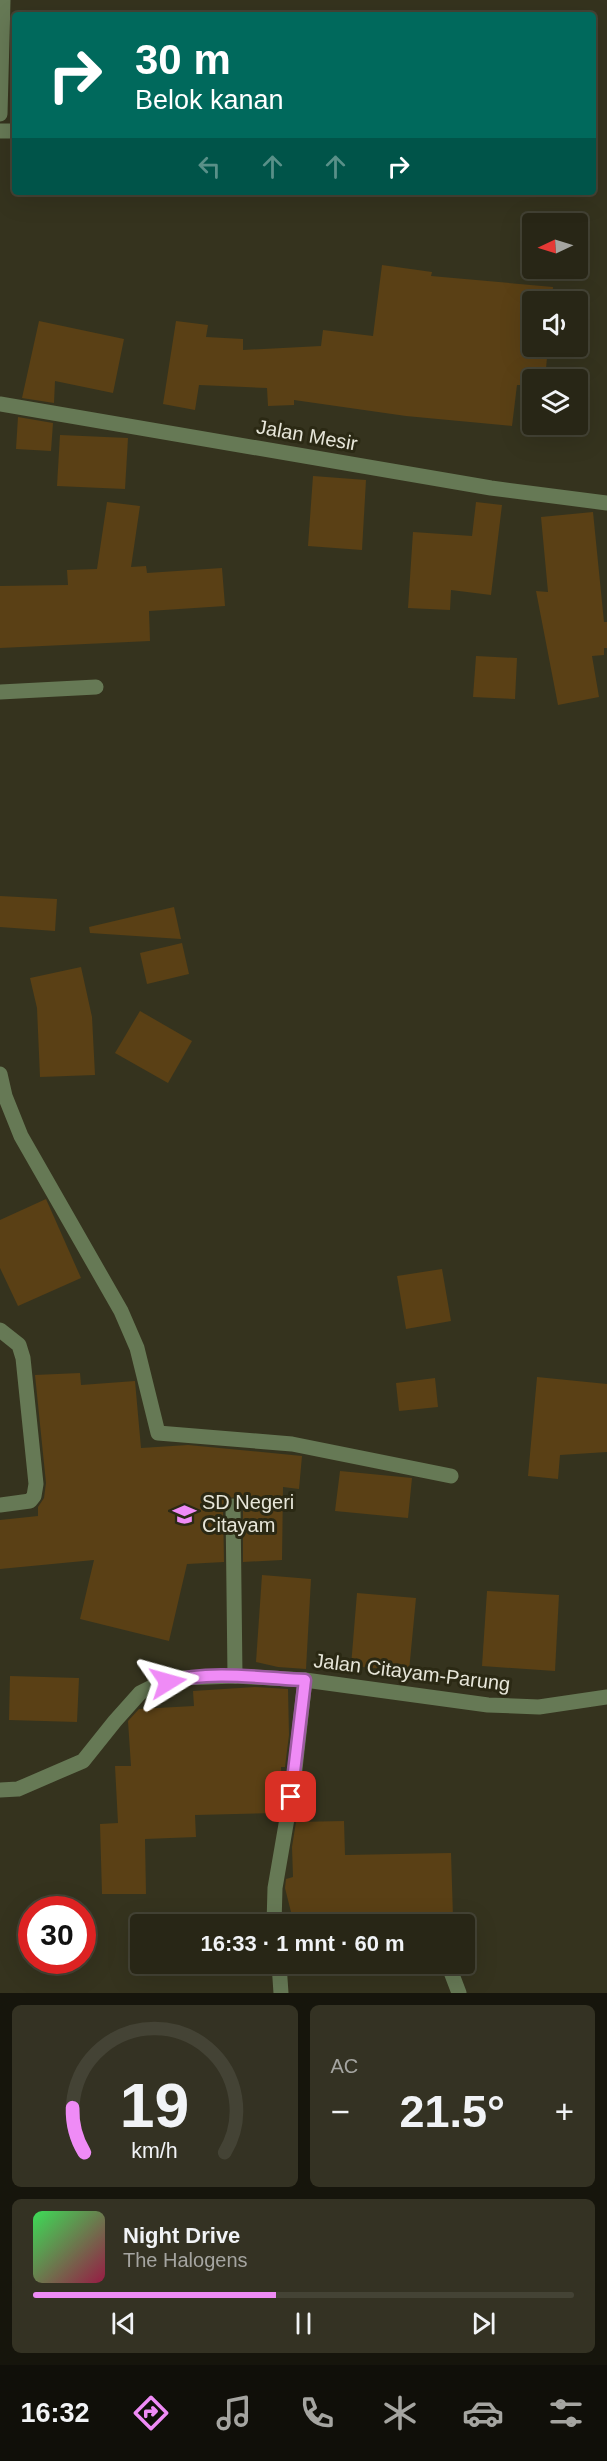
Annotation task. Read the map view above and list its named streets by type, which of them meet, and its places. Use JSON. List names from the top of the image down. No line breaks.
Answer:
{"streets":{"street":["Jalan Mesir","Jalan Citayam-Parung"]},"places":{"school or university":["SD Negeri Citayam"]},"north":"left","page":{"turn":["30 m","Belok kanan"],"limit":"30","trip":"16:33 · 1 mnt · 60 m","tile":"AC","heat":["−","21.5°","+"],"song":["Night Drive","The Halogens"],"tabs":"16:32","gauge":["19","km/h"]}}
